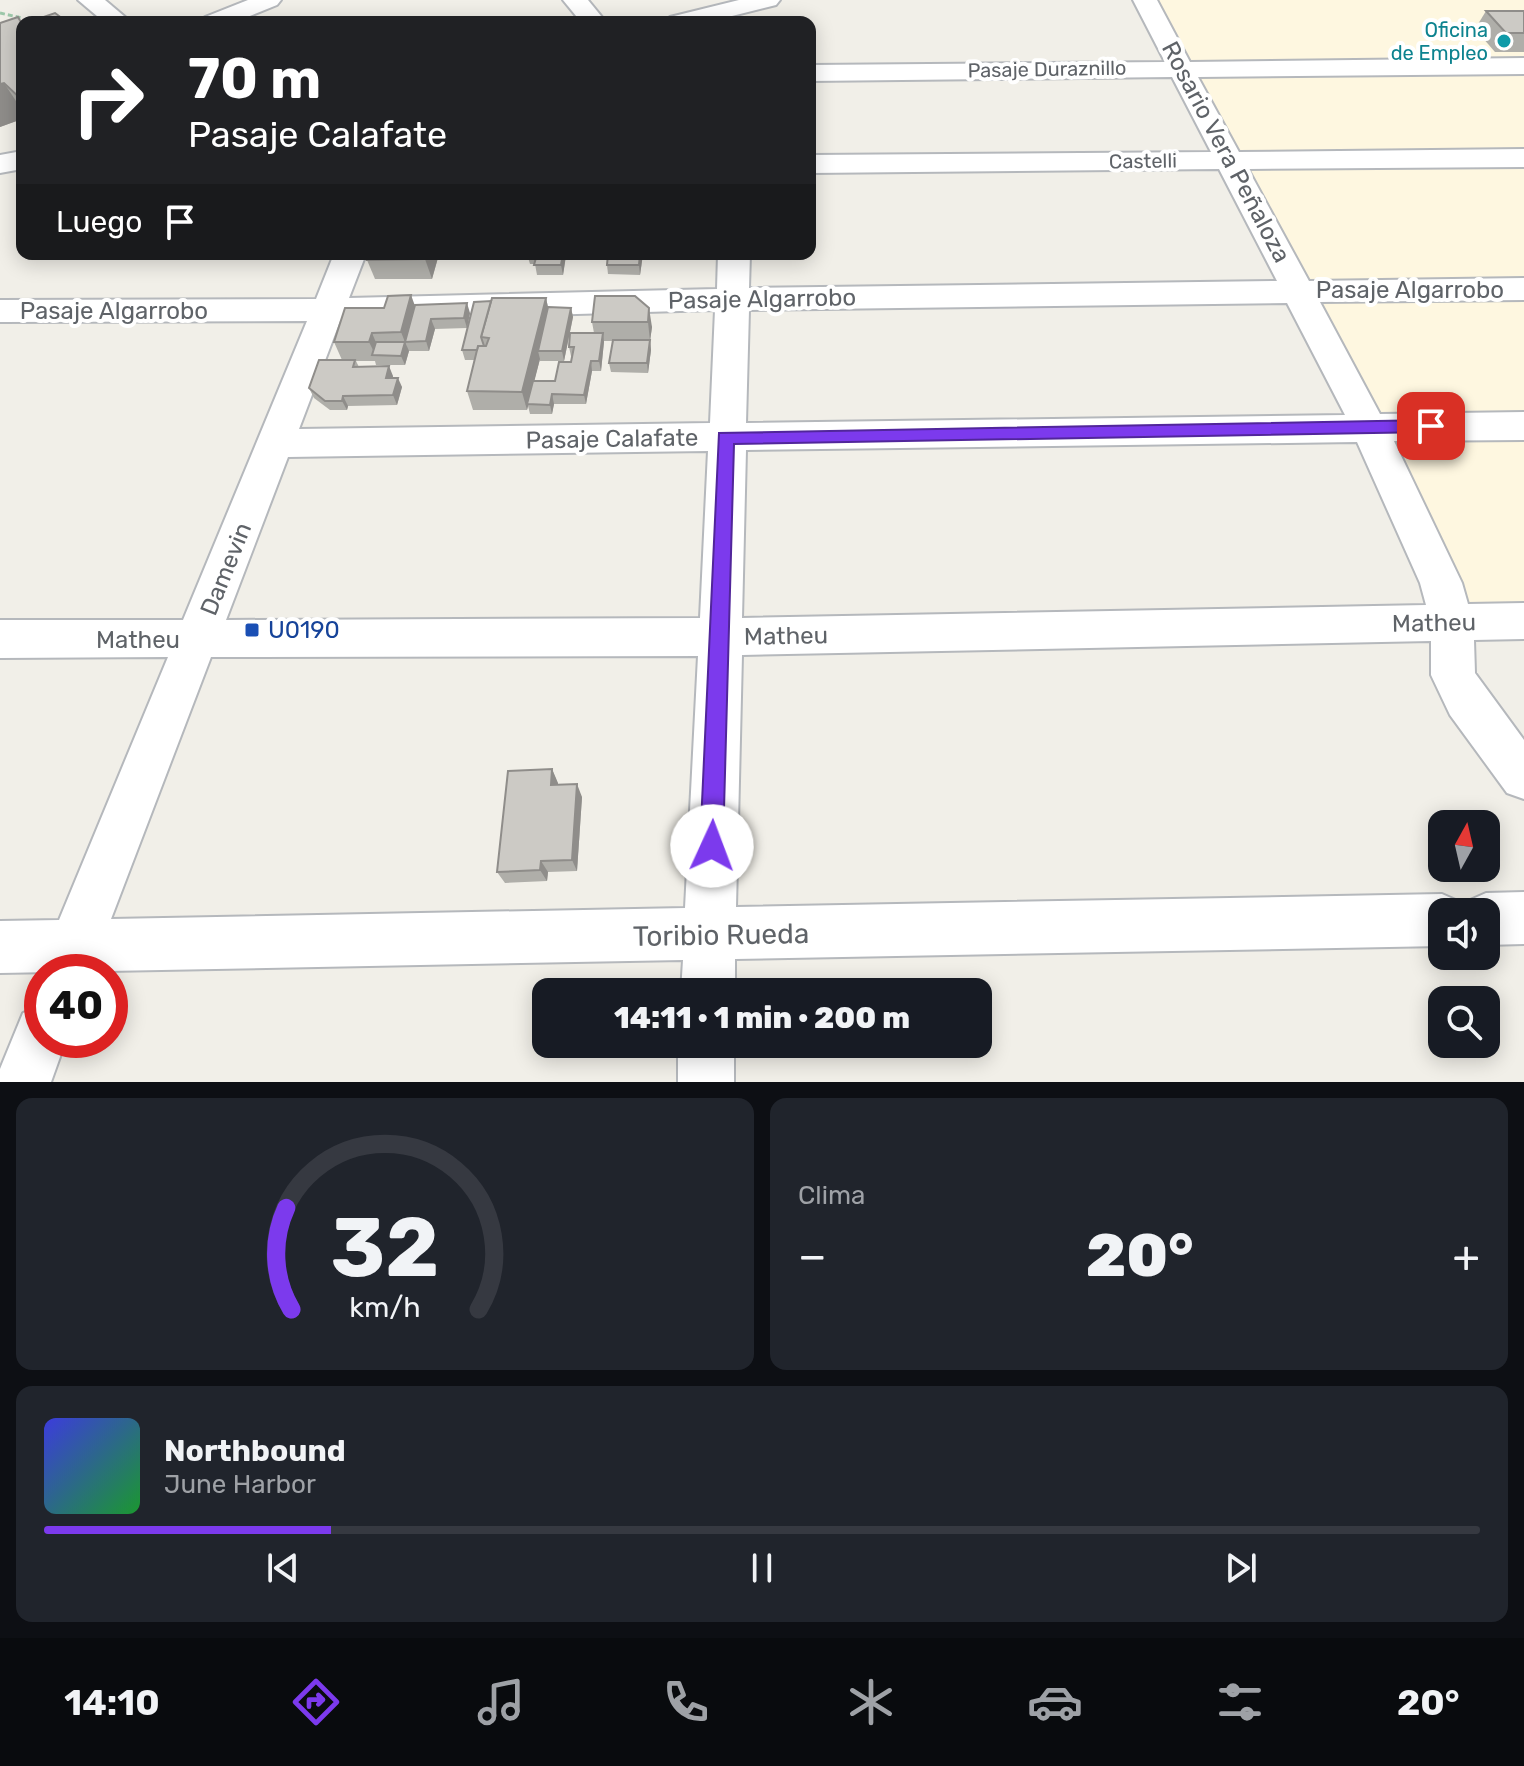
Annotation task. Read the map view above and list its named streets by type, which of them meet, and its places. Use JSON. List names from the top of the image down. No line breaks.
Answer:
{"streets":{"street":["Pasaje Duraznillo","Rosario Vera Peñaloza","Castelli","Pasaje Algarrobo","Pasaje Calafate","Damevin","Matheu","Toribio Rueda"]},"crossings":[["Pasaje Duraznillo","Rosario Vera Peñaloza"],["Rosario Vera Peñaloza","Castelli"],["Rosario Vera Peñaloza","Pasaje Algarrobo"],["Rosario Vera Peñaloza","Pasaje Calafate"],["Rosario Vera Peñaloza","Matheu"],["Pasaje Algarrobo","Damevin"],["Pasaje Calafate","Damevin"],["Damevin","Matheu"]],"places":{"other":["Oficina de Empleo"],"transit":["U0190"]},"north":"top","page":{"turn":["70 m","Pasaje Calafate"],"then":"Luego","limit":"40","trip":"14:11 · 1 min · 200 m","tile":"Clima","heat":["−","20°","+"],"song":["Northbound","June Harbor"],"tabs":["14:10","20°"],"gauge":["32","km/h"]}}
